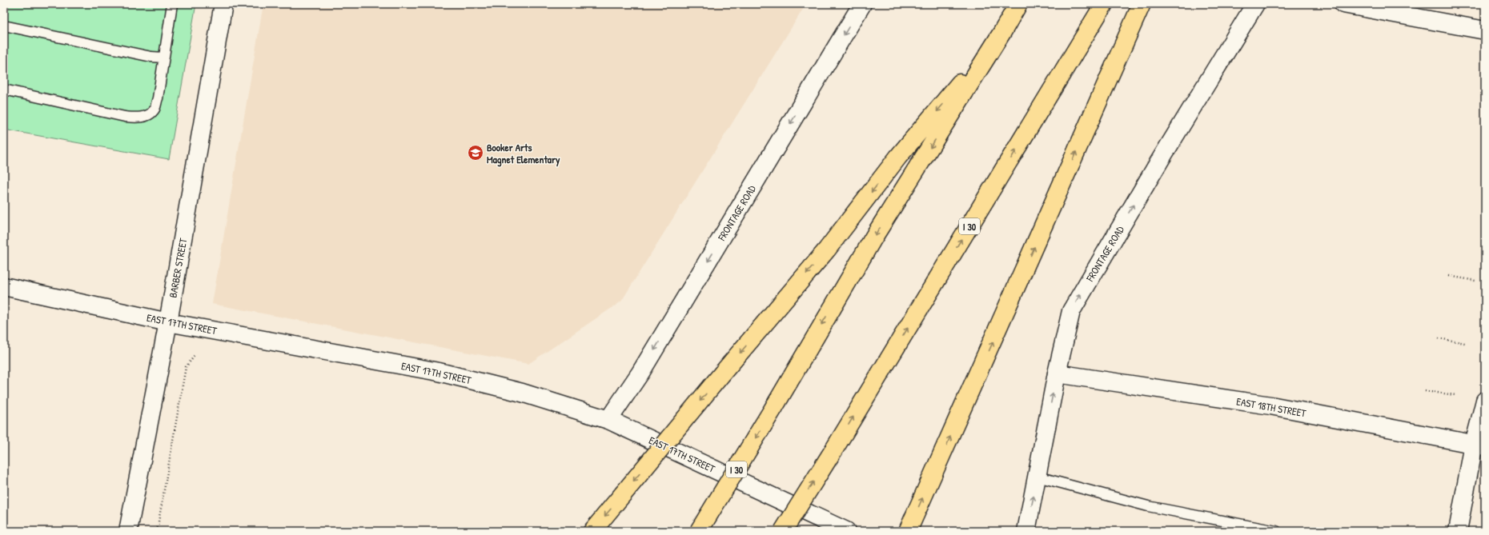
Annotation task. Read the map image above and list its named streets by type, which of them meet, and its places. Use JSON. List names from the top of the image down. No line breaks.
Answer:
{"streets":{"highway":["I 30"],"main road":["FRONTAGE ROAD","BARBER STREET","EAST 17TH STREET","EAST 18TH STREET"]},"crossings":[["FRONTAGE ROAD","EAST 17TH STREET"],["FRONTAGE ROAD","EAST 18TH STREET"],["BARBER STREET","EAST 17TH STREET"]],"places":{"school or university":["Booker Arts Magnet Elementary"]}}
